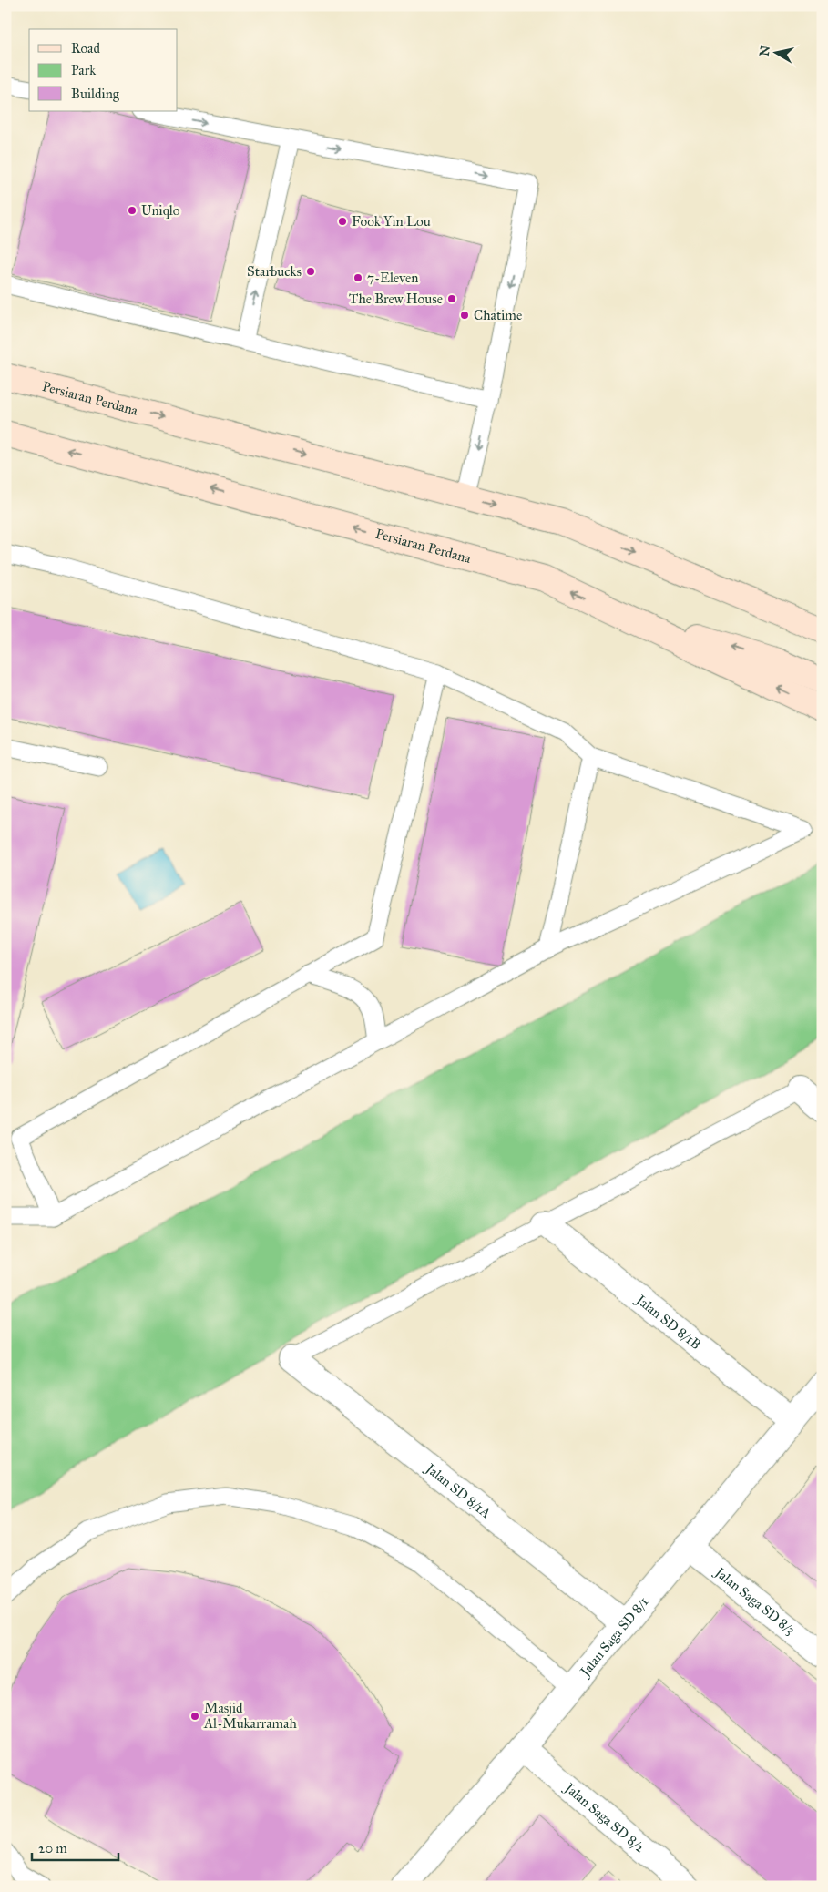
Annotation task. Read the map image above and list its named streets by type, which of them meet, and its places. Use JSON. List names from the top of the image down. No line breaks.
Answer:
{"streets":{"main road":["Persiaran Perdana"],"street":["Jalan SD 8/1B","Jalan SD 8/1A","Jalan Saga SD 8/3","Jalan Saga SD 8/1","Jalan Saga SD 8/2"]},"crossings":[["Jalan SD 8/1B","Jalan Saga SD 8/1"],["Jalan SD 8/1A","Jalan Saga SD 8/1"],["Jalan Saga SD 8/3","Jalan Saga SD 8/1"],["Jalan Saga SD 8/1","Jalan Saga SD 8/2"]],"places":["Uniqlo","Fook Yin Lou","Starbucks","7-Eleven","The Brew House","Chatime","Masjid Al-Mukarramah"],"legend":["Road","Park","Building"],"scale_bar":"20 m","north":"left"}
